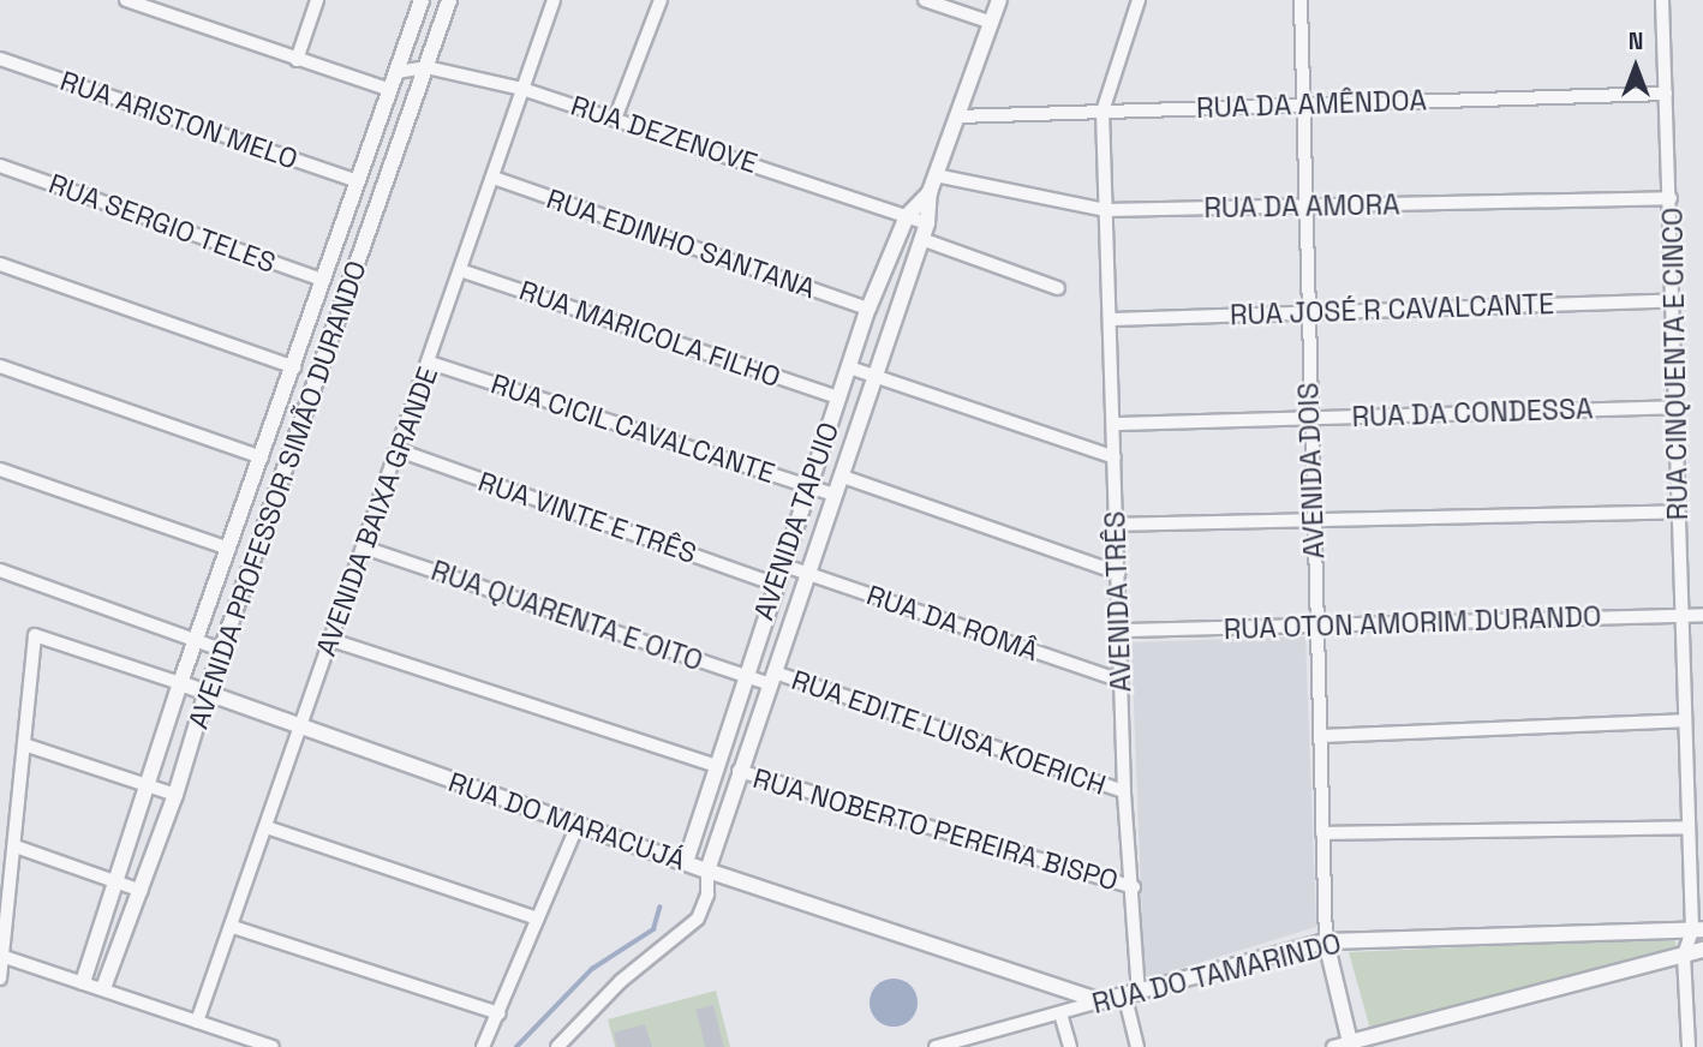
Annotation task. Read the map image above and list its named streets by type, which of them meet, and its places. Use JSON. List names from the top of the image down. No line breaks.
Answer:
{"streets":{"street":["RUA DA AMÊNDOA","RUA ARISTON MELO","RUA DEZENOVE","RUA DA AMORA","RUA SERGIO TELES","RUA EDINHO SANTANA","RUA JOSÉ R CAVALCANTE","RUA MARICOLA FILHO","RUA CINQUENTA E CINCO","RUA DA CONDESSA","RUA CICIL CAVALCANTE","AVENIDA DOIS","AVENIDA PROFESSOR SIMÃO DURANDO","AVENIDA BAIXA GRANDE","RUA VINTE E TRÊS","AVENIDA TAPUIO","AVENIDA TRÊS","RUA QUARENTA E OITO","RUA DA ROMÂ","RUA OTON AMORIM DURANDO","RUA EDITE LUISA KOERICH","RUA DO MARACUJÁ","RUA NOBERTO PEREIRA BISPO","RUA DO TAMARINDO"]},"crossings":[["RUA DA AMÊNDOA","RUA CINQUENTA E CINCO"],["RUA DA AMÊNDOA","AVENIDA DOIS"],["RUA DA AMÊNDOA","AVENIDA TAPUIO"],["RUA DA AMÊNDOA","AVENIDA TRÊS"],["RUA ARISTON MELO","AVENIDA PROFESSOR SIMÃO DURANDO"],["RUA DEZENOVE","AVENIDA PROFESSOR SIMÃO DURANDO"],["RUA DEZENOVE","AVENIDA BAIXA GRANDE"],["RUA DEZENOVE","AVENIDA TAPUIO"],["RUA DA AMORA","RUA CINQUENTA E CINCO"],["RUA DA AMORA","AVENIDA DOIS"],["RUA DA AMORA","AVENIDA TAPUIO"],["RUA DA AMORA","AVENIDA TRÊS"],["RUA SERGIO TELES","AVENIDA PROFESSOR SIMÃO DURANDO"],["RUA EDINHO SANTANA","AVENIDA BAIXA GRANDE"],["RUA EDINHO SANTANA","AVENIDA TAPUIO"],["RUA JOSÉ R CAVALCANTE","RUA CINQUENTA E CINCO"],["RUA JOSÉ R CAVALCANTE","AVENIDA DOIS"],["RUA JOSÉ R CAVALCANTE","AVENIDA TRÊS"],["RUA MARICOLA FILHO","AVENIDA BAIXA GRANDE"],["RUA MARICOLA FILHO","AVENIDA TAPUIO"],["RUA CINQUENTA E CINCO","RUA DA CONDESSA"],["RUA CINQUENTA E CINCO","RUA OTON AMORIM DURANDO"],["RUA CINQUENTA E CINCO","RUA DO TAMARINDO"],["RUA DA CONDESSA","AVENIDA DOIS"],["RUA DA CONDESSA","AVENIDA TRÊS"],["RUA CICIL CAVALCANTE","AVENIDA BAIXA GRANDE"],["RUA CICIL CAVALCANTE","AVENIDA TAPUIO"],["AVENIDA DOIS","RUA OTON AMORIM DURANDO"],["AVENIDA DOIS","RUA DO TAMARINDO"],["AVENIDA PROFESSOR SIMÃO DURANDO","RUA DO MARACUJÁ"],["AVENIDA BAIXA GRANDE","RUA VINTE E TRÊS"],["AVENIDA BAIXA GRANDE","RUA QUARENTA E OITO"],["AVENIDA BAIXA GRANDE","RUA DO MARACUJÁ"],["RUA VINTE E TRÊS","AVENIDA TAPUIO"],["AVENIDA TAPUIO","RUA QUARENTA E OITO"],["AVENIDA TAPUIO","RUA DA ROMÂ"],["AVENIDA TAPUIO","RUA EDITE LUISA KOERICH"],["AVENIDA TAPUIO","RUA DO MARACUJÁ"],["AVENIDA TAPUIO","RUA NOBERTO PEREIRA BISPO"],["AVENIDA TRÊS","RUA DA ROMÂ"],["AVENIDA TRÊS","RUA OTON AMORIM DURANDO"],["AVENIDA TRÊS","RUA EDITE LUISA KOERICH"],["AVENIDA TRÊS","RUA NOBERTO PEREIRA BISPO"],["AVENIDA TRÊS","RUA DO TAMARINDO"],["RUA QUARENTA E OITO","RUA EDITE LUISA KOERICH"],["RUA DO MARACUJÁ","RUA DO TAMARINDO"]],"north":"top"}
